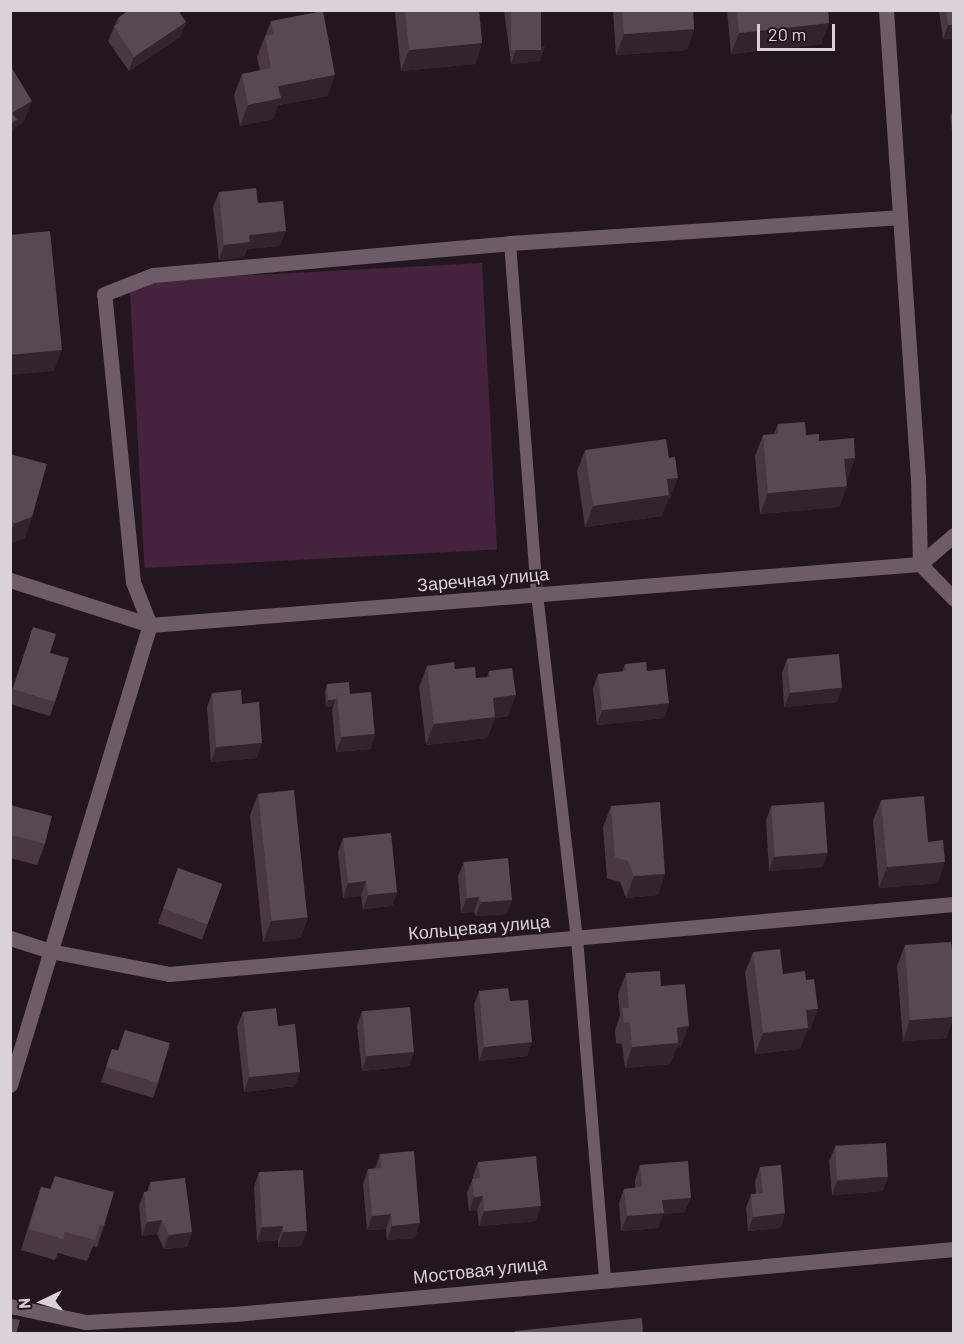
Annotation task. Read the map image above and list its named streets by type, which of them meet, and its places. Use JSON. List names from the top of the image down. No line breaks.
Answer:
{"streets":{"street":["Заречная улица","Кольцевая улица","Мостовая улица"]},"scale_bar":"20 m","north":"left"}
